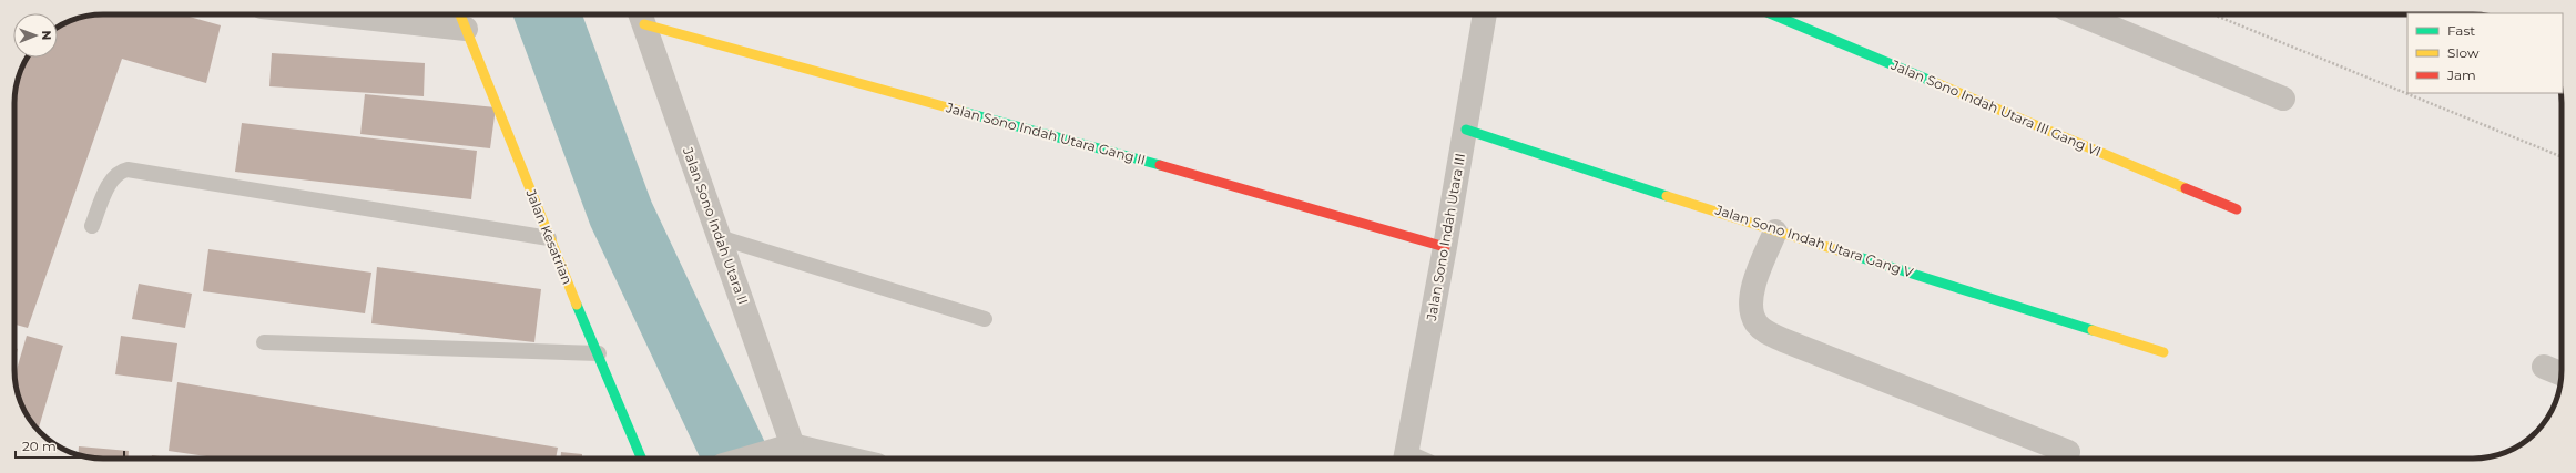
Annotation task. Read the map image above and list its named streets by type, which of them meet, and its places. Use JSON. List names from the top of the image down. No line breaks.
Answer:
{"streets":{"street":["Jalan Sono Indah Utara III Gang VI","Jalan Sono Indah Utara Gang II","Jalan Sono Indah Utara II","Jalan Kesatrian","Jalan Sono Indah Utara III","Jalan Sono Indah Utara Gang V"]},"crossings":[["Jalan Sono Indah Utara Gang II","Jalan Sono Indah Utara II"],["Jalan Sono Indah Utara Gang II","Jalan Sono Indah Utara III"],["Jalan Sono Indah Utara III","Jalan Sono Indah Utara Gang V"]],"legend":["Fast","Slow","Jam"],"scale_bar":"20 m","north":"right"}
